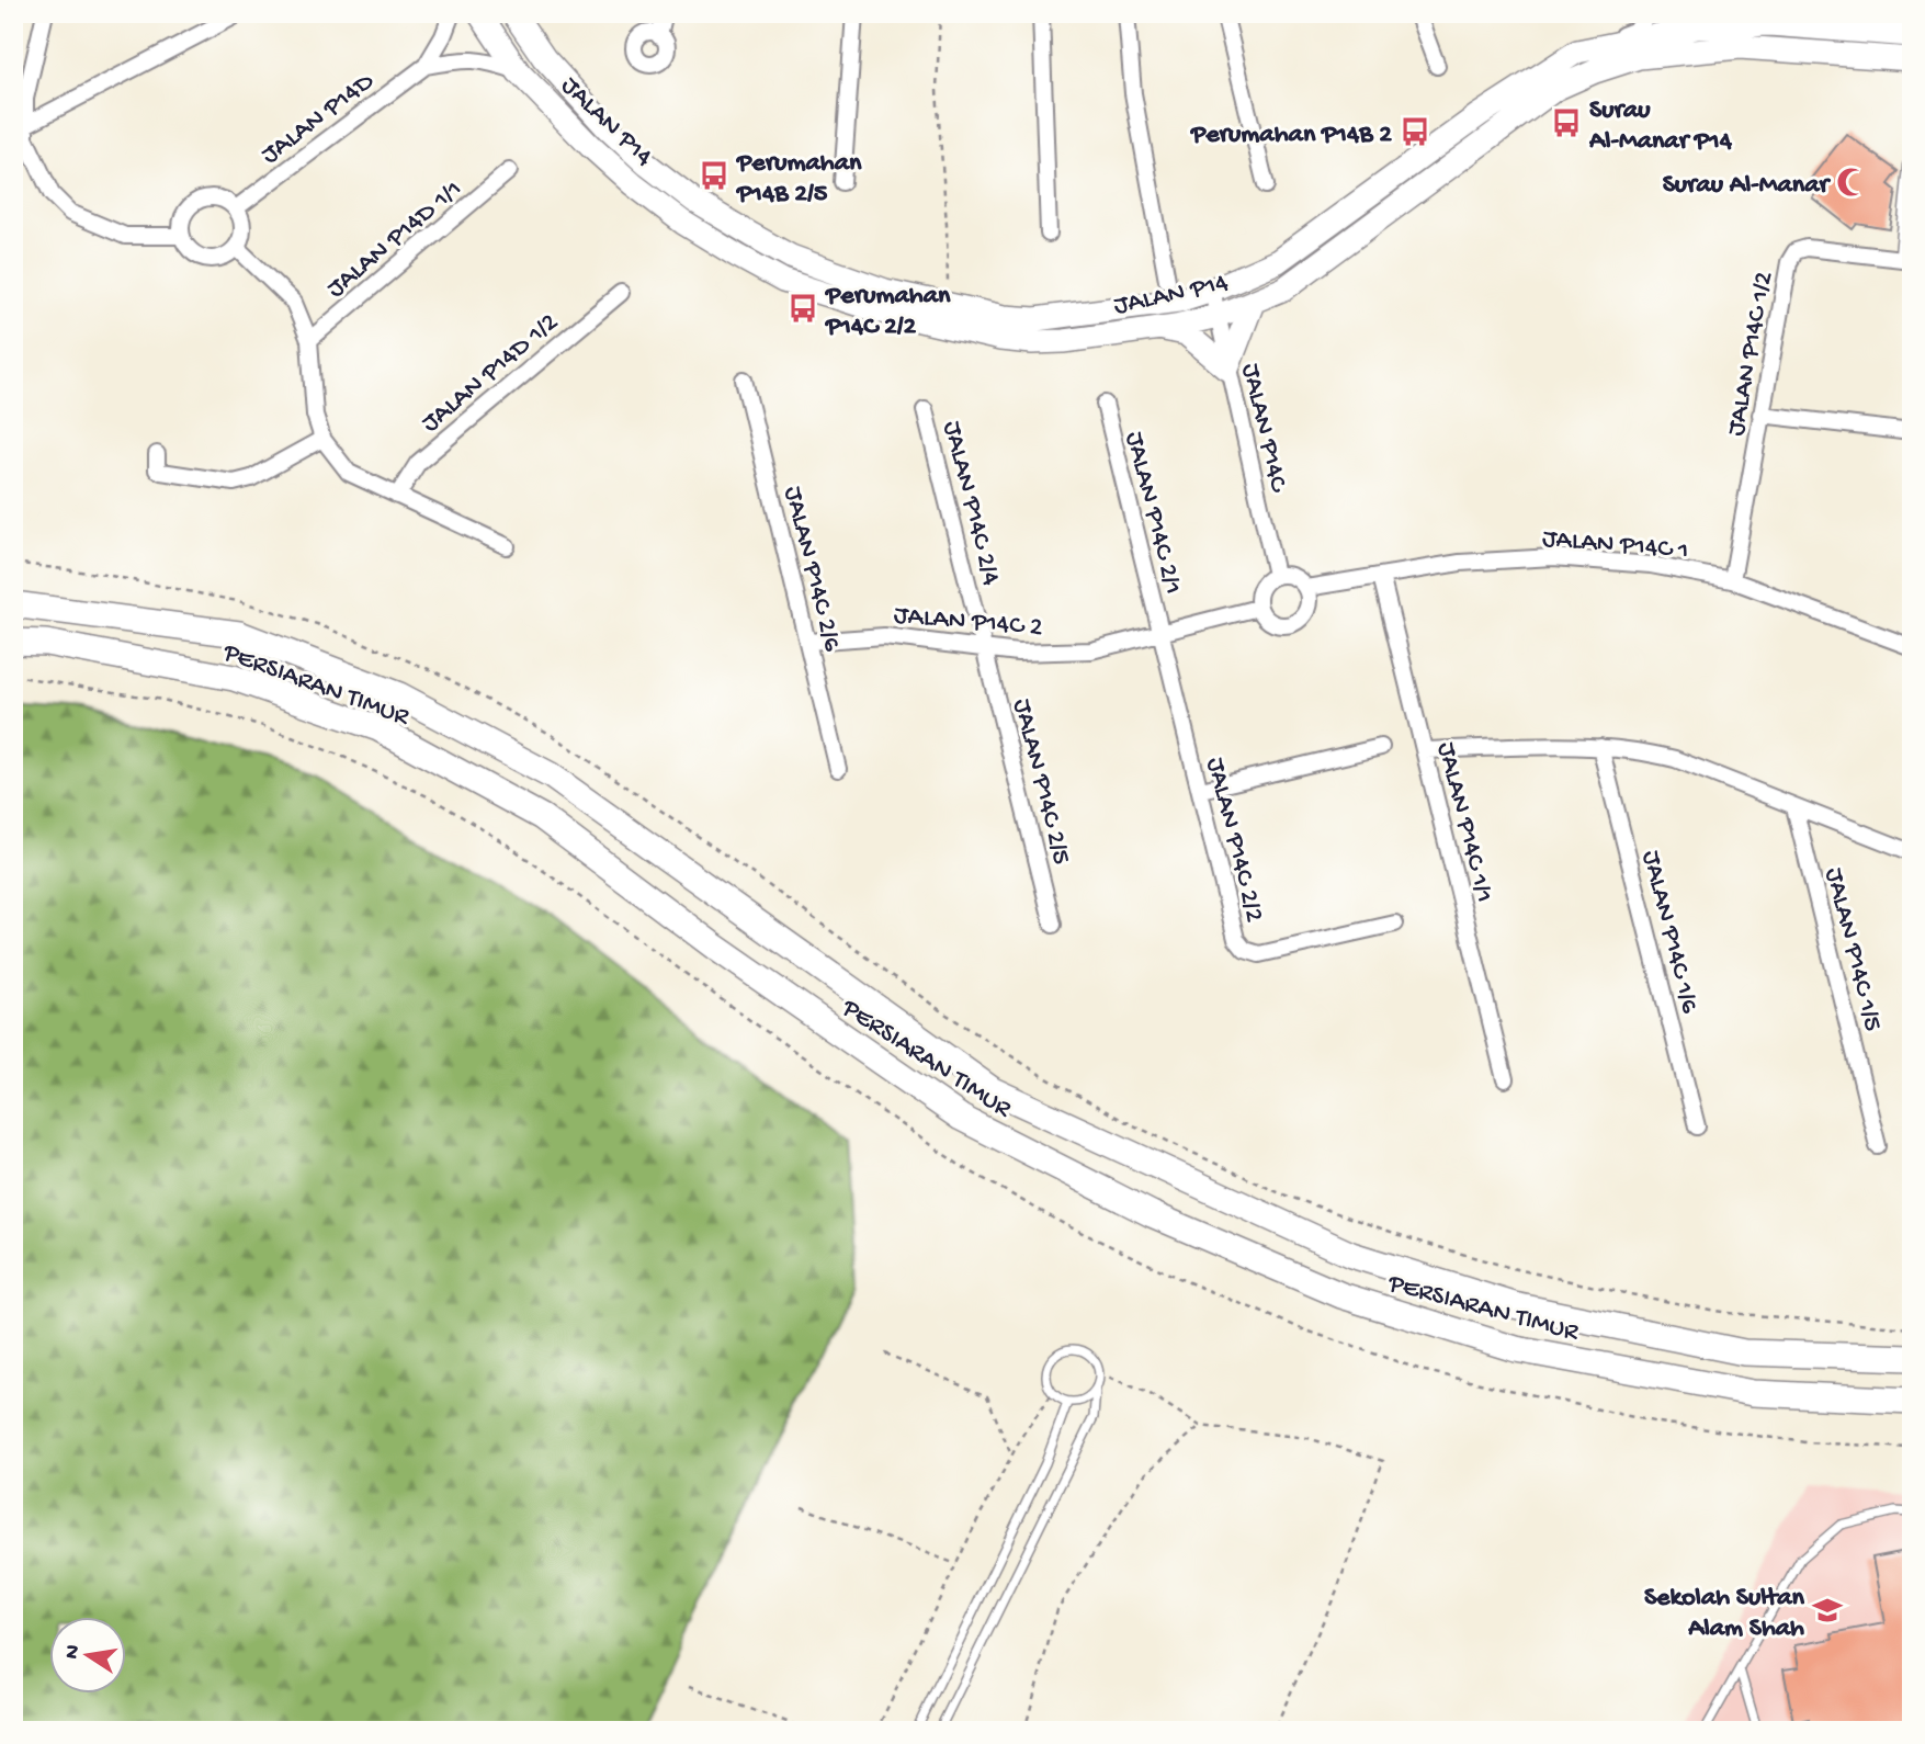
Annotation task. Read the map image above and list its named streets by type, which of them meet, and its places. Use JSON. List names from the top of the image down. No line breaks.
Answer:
{"streets":{"main road":["JALAN P14","PERSIARAN TIMUR"],"street":["JALAN P14D","JALAN P14D 1/1","JALAN P14C 1/2","JALAN P14D 1/2","JALAN P14C","JALAN P14C 2/4","JALAN P14C 2/1","JALAN P14C 1","JALAN P14C 2/6","JALAN P14C 2","JALAN P14C 2/5","JALAN P14C 1/1","JALAN P14C 2/2","JALAN P14C 1/6","JALAN P14C 1/5"]},"crossings":[["JALAN P14D","JALAN P14"],["JALAN P14","JALAN P14C"],["JALAN P14C 1/2","JALAN P14C 1"],["JALAN P14C","JALAN P14C 1"],["JALAN P14C","JALAN P14C 2"],["JALAN P14C 2/4","JALAN P14C 2"],["JALAN P14C 2/4","JALAN P14C 2/5"],["JALAN P14C 2/1","JALAN P14C 2"],["JALAN P14C 2/1","JALAN P14C 2/2"],["JALAN P14C 1","JALAN P14C 2"],["JALAN P14C 1","JALAN P14C 1/1"],["JALAN P14C 2/6","JALAN P14C 2"],["JALAN P14C 2","JALAN P14C 2/5"],["JALAN P14C 2","JALAN P14C 2/2"]],"places":{"bus stop":["Surau Al-Manar P14","Perumahan P14B 2","Perumahan P14B 2/5","Perumahan P14C 2/2"],"mosque":["Surau Al-Manar"],"school or university":["Sekolah Sultan Alam Shah"]},"north":"left"}
